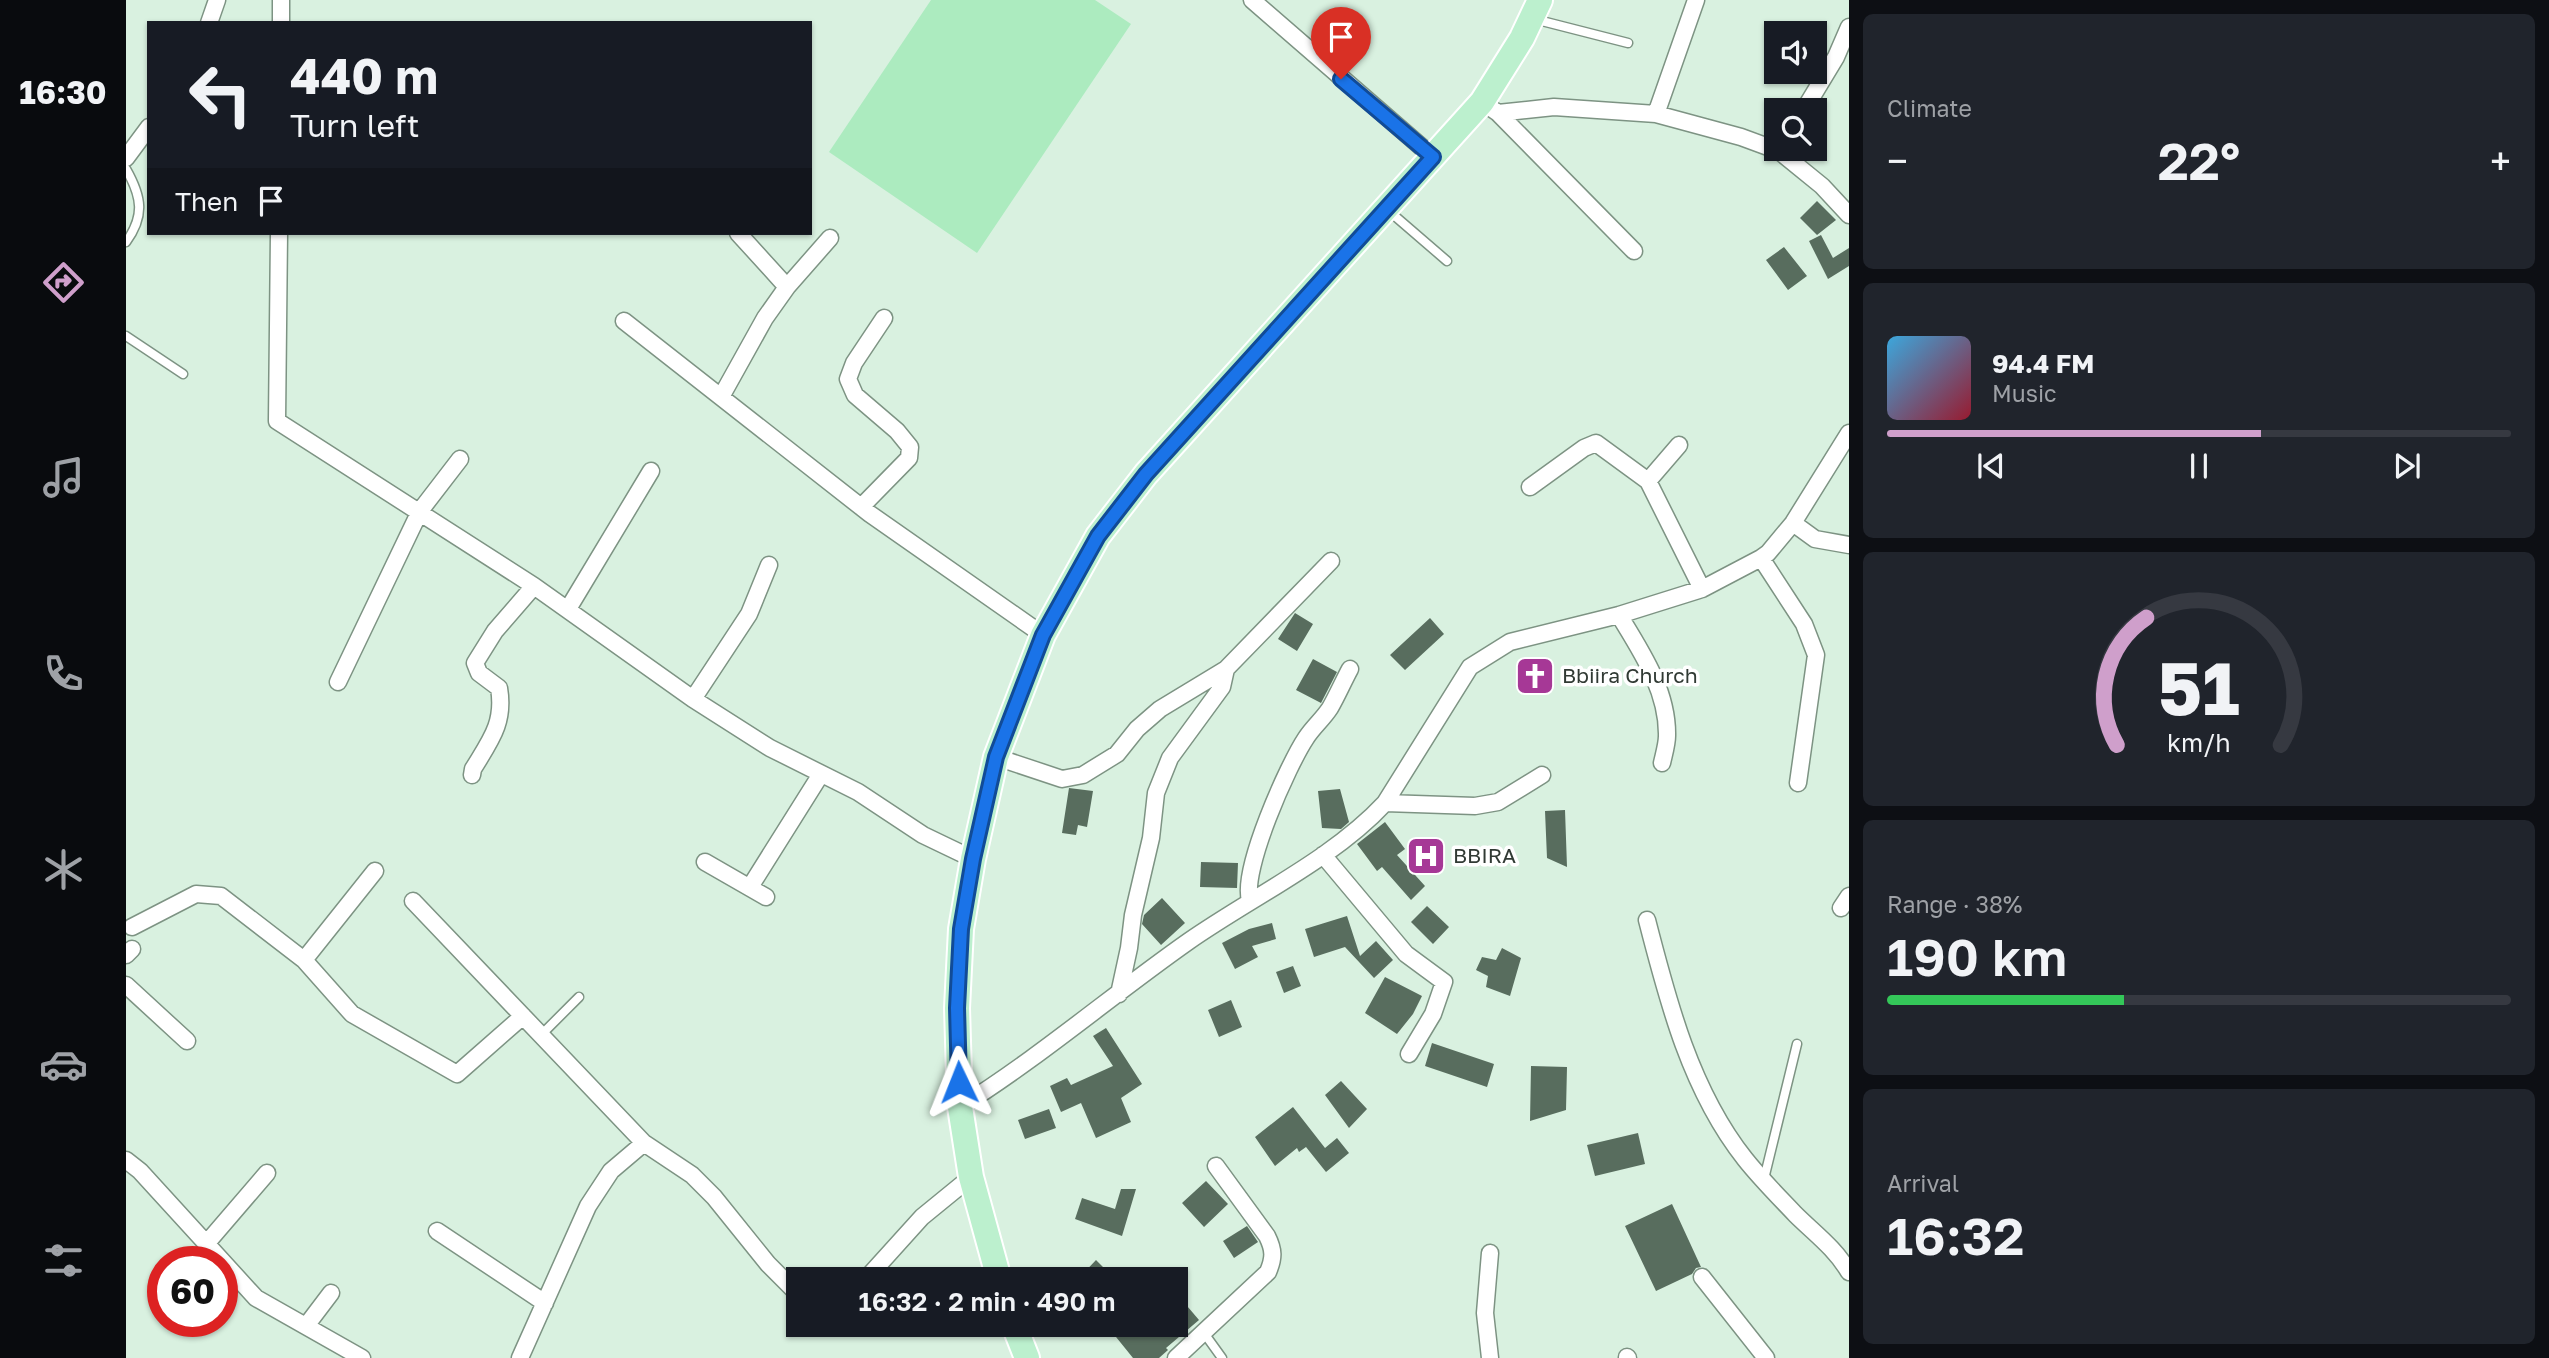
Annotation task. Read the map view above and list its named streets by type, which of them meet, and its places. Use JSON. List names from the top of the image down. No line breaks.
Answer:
{"places":{"church":["Bbiira Church"],"hospital":["BBIRA"]},"page":{"tabs":"16:30","tile":["Climate",["Range · 38%","190 km"],["Arrival","16:32"]],"turn":["440 m","Turn left"],"heat":["−","22°","+"],"then":"Then","song":["94.4 FM","Music"],"limit":"60","trip":"16:32 · 2 min · 490 m","gauge":["51","km/h"]}}
